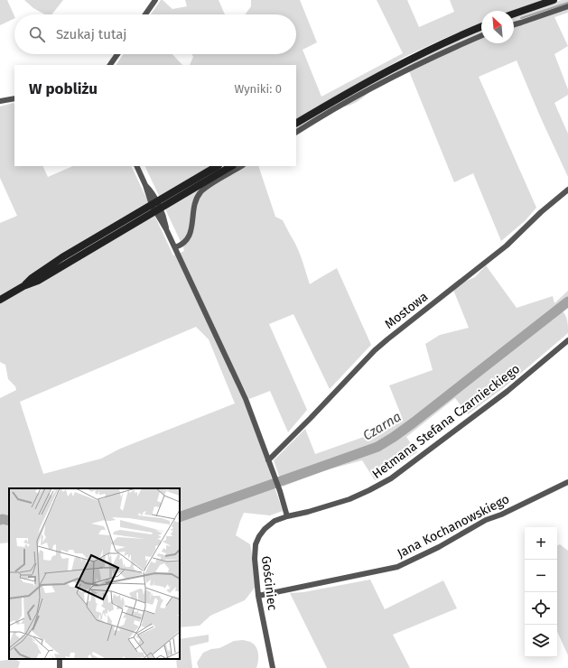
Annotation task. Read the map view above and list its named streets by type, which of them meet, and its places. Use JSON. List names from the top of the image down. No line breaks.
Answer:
{"streets":{"street":["Mostowa","Hetmana Stefana Czarnieckiego","Jana Kochanowskiego","Gościniec"]},"crossings":[["Hetmana Stefana Czarnieckiego","Gościniec"],["Jana Kochanowskiego","Gościniec"]],"water":["Czarna"],"north":"top left","page":{"search":"Szukaj tutaj","heading":["W pobliżu","Wyniki: 0"],"map_buttons":["+","−"]}}
